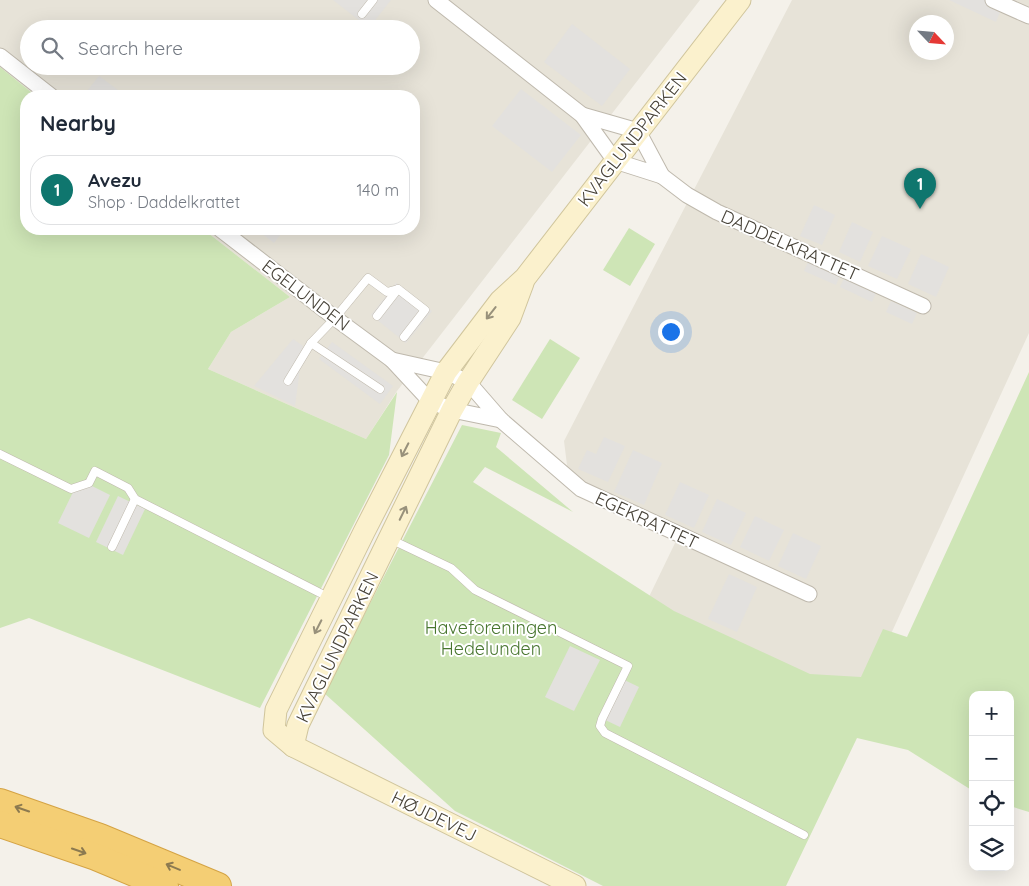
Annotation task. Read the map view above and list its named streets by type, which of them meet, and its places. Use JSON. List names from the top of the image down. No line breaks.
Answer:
{"streets":{"street":["KVAGLUNDPARKEN","DADDELKRATTET","EGELUNDEN","EGEKRATTET","HØJDEVEJ"]},"crossings":[["KVAGLUNDPARKEN","DADDELKRATTET"],["KVAGLUNDPARKEN","EGELUNDEN"],["KVAGLUNDPARKEN","EGEKRATTET"],["KVAGLUNDPARKEN","HØJDEVEJ"],["EGELUNDEN","EGEKRATTET"]],"parks":["Haveforeningen Hedelunden"],"north":"bottom right","page":{"search":"Search here","heading":"Nearby","list":[{"mark":"1","name":"Avezu","note":"Shop · Daddelkrattet","value":"140 m"}],"pins":"1","map_buttons":["+","−"]}}
